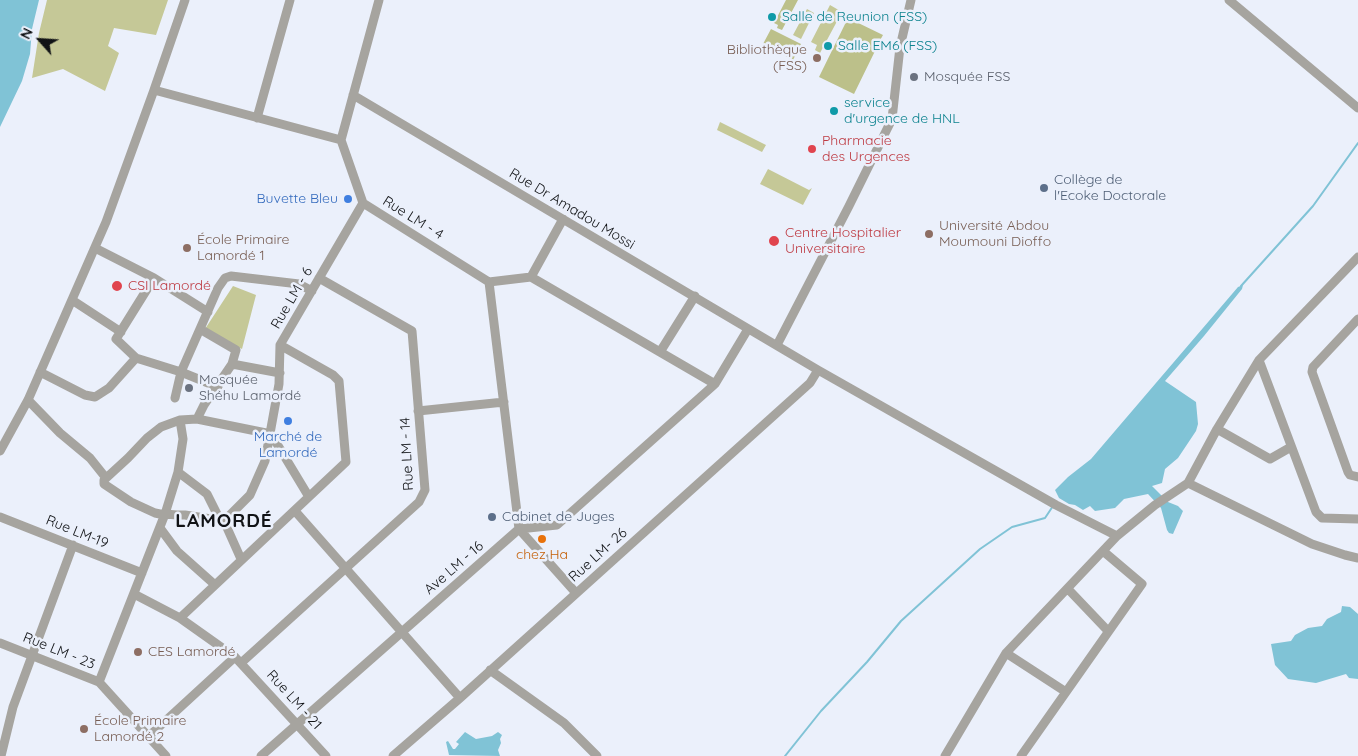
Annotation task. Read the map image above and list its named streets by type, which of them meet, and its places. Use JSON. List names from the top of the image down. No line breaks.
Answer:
{"streets":{"street":["Rue Dr Amadou Mossi","Rue LM - 4","Rue LM - 6","Rue LM - 14","Rue LM-19","Rue LM- 26","Ave LM - 16","Rue LM - 23","Rue LM - 21"]},"crossings":[["Rue Dr Amadou Mossi","Rue LM- 26"],["Rue LM - 4","Rue LM - 6"],["Rue LM - 6","Rue LM - 14"],["Rue LM - 14","Rue LM - 23"],["Rue LM - 14","Rue LM - 21"],["Ave LM - 16","Rue LM - 21"]],"districts":["LAMORDÉ"],"places":["Salle de Reunion (FSS)","Salle EM6 (FSS)","Bibliothèque (FSS)","Mosquée FSS","service d'urgence de HNL","Pharmacie des Urgences","Collège de l'Ecoke Doctorale","Buvette Bleu","Université Abdou Moumouni Dioffo","Centre Hospitalier Universitaire","École Primaire Lamordé 1","CSI Lamordé","Mosquée Shéhu Lamordé","Marché de Lamordé","Cabinet de Juges","chez Ha","CES Lamordé","École Primaire Lamordé 2"],"north":"top left"}
